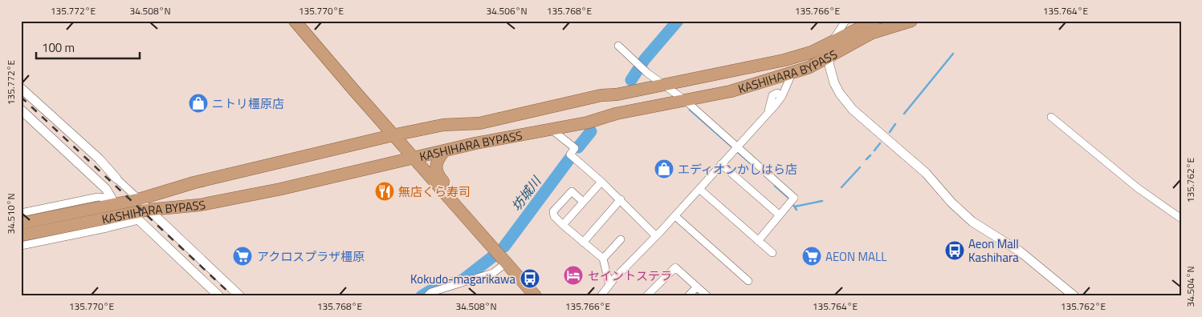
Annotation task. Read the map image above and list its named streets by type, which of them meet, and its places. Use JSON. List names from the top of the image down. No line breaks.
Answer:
{"streets":{"highway":["KASHIHARA BYPASS"]},"water":["坊城川"],"places":{"shop":["ニトリ橿原店","エディオンかしはら店"],"restaurant":["無店くら寿司"],"bus stop":["Aeon Mall Kashihara","Kokudo-magarikawa"],"supermarket":["アクロスプラザ橿原","AEON MALL"],"hotel":["セイントステラ"]},"scale_bar":"100 m","coordinates":["135.772°E","34.508°N","135.770°E","34.506°N","135.768°E","135.766°E","135.764°E","135.762°E","34.510°N","34.504°N"]}
